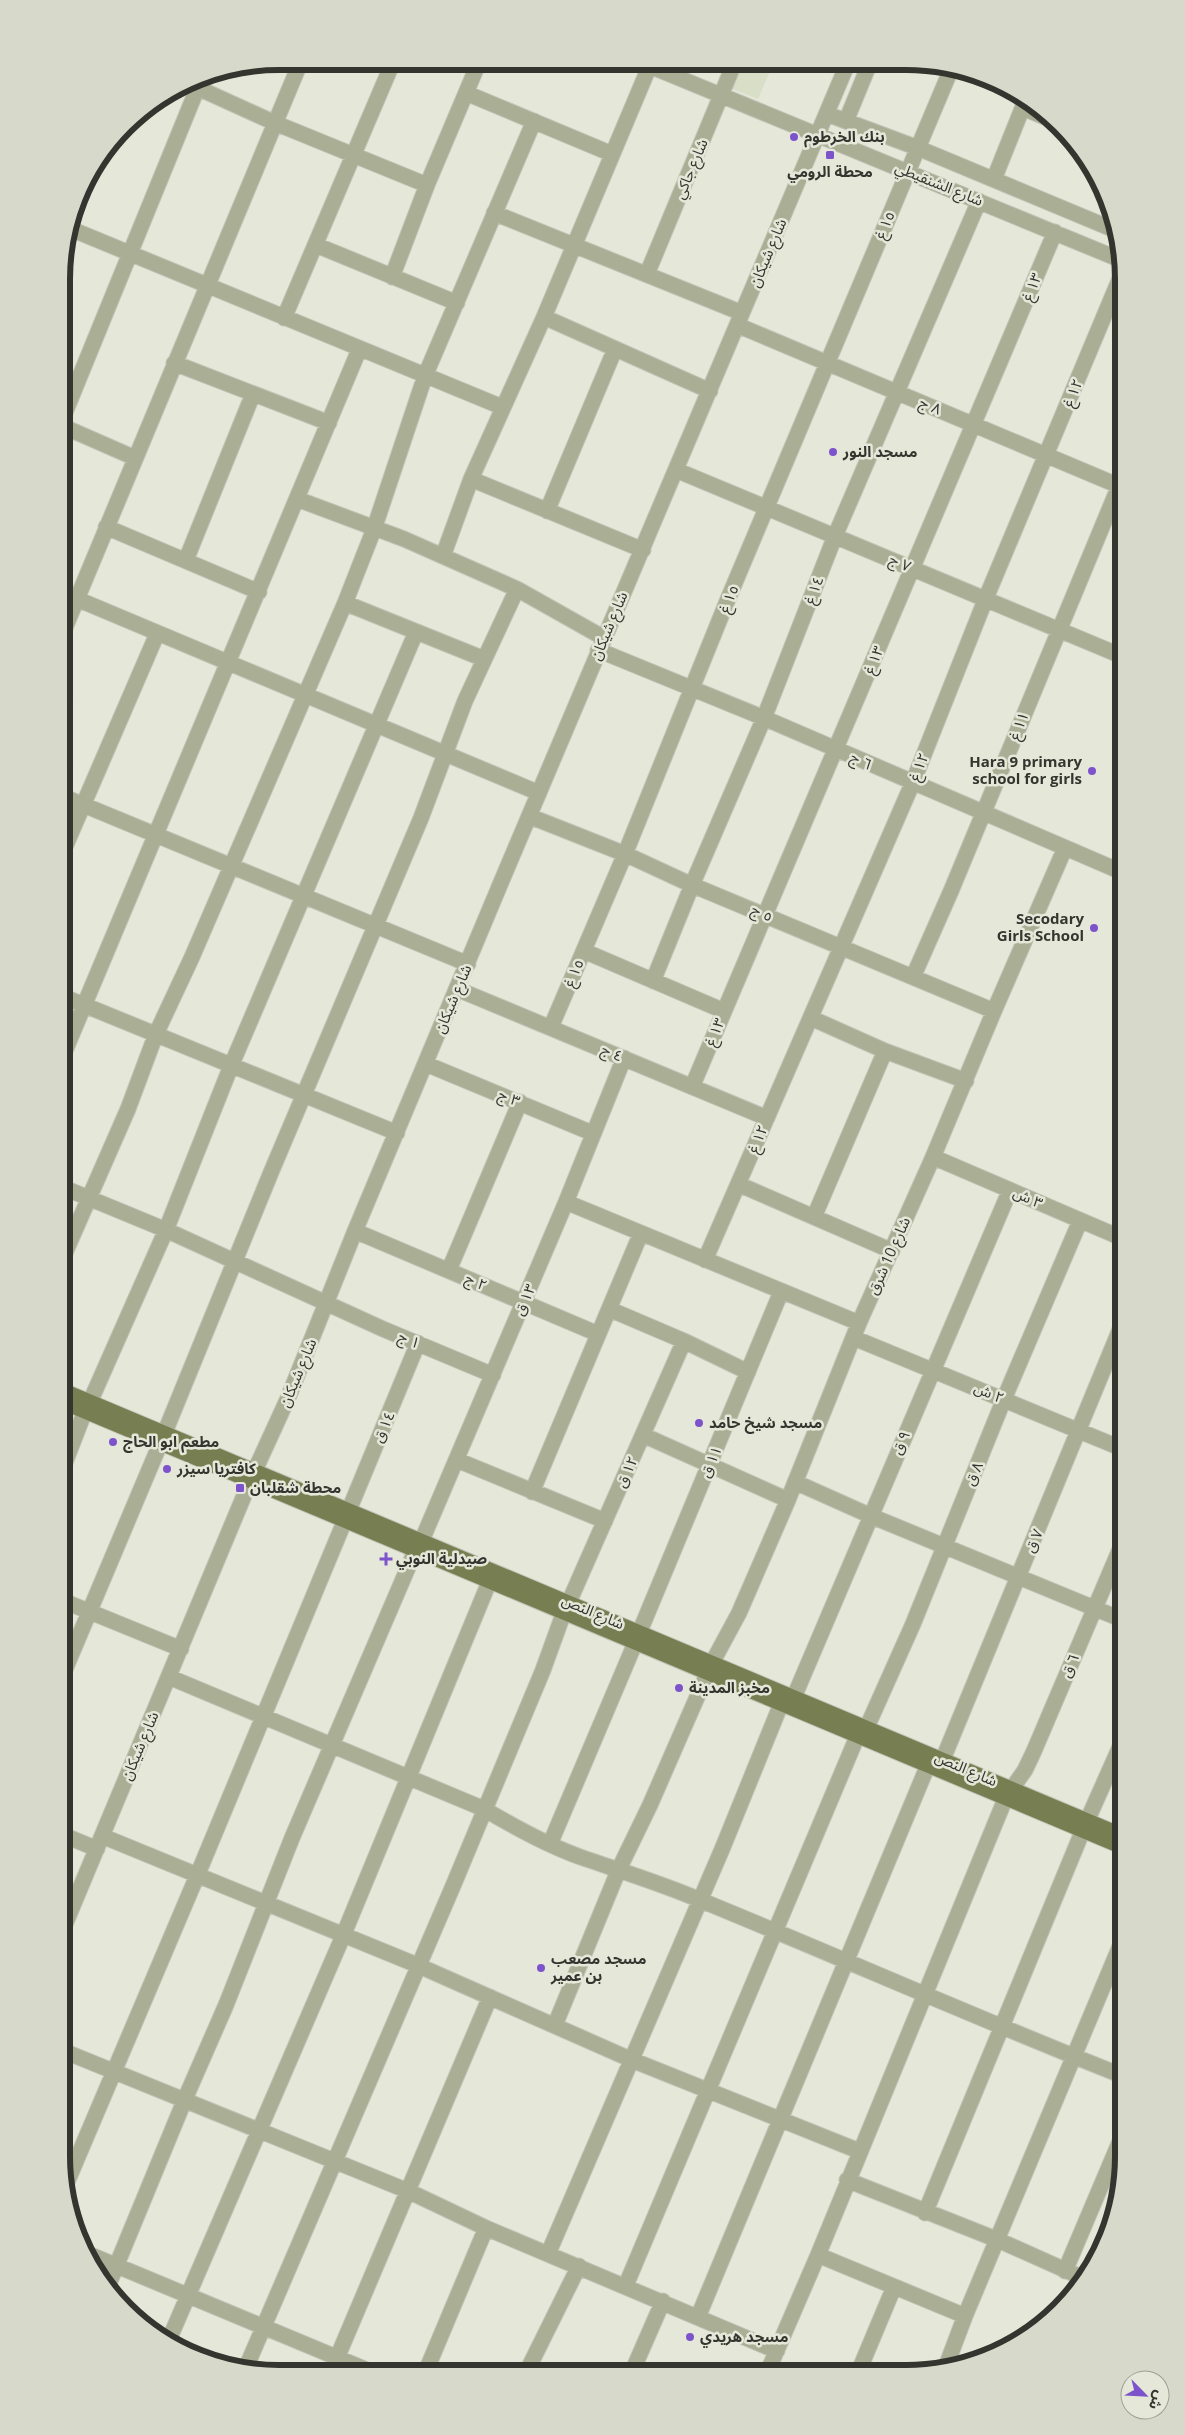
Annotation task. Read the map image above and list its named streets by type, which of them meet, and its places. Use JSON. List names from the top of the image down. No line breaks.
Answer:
{"streets":{"main road":["شارع النص"],"street":["شارع جاكي","شارع الشنقيطي","١٥ غ","شارع شيكان","١٣ غ","١٢ غ","٨ ج","٧ ج","١٤ غ","١١ غ","٦ ج","٥ ج","٤ ج","٣ ج","٣ ش","شارع 10 شرق","٢ ج","١٣ ق","١ ج","٢ ش","١٤ ق","٩ ق","١١ ق","١٢ ق","٨ ق","٧ ق","٦ ق"]},"crossings":[["شارع جاكي","شارع الشنقيطي"],["شارع جاكي","٨ ج"],["شارع الشنقيطي","١٥ غ"],["شارع الشنقيطي","شارع شيكان"],["شارع الشنقيطي","١٣ غ"],["شارع الشنقيطي","١٤ غ"],["١٥ غ","٨ ج"],["١٥ غ","٧ ج"],["١٥ غ","٦ ج"],["١٥ غ","٥ ج"],["١٥ غ","٤ ج"],["شارع شيكان","٨ ج"],["شارع شيكان","٧ ج"],["شارع شيكان","٦ ج"],["شارع شيكان","٥ ج"],["شارع شيكان","٤ ج"],["شارع شيكان","٣ ج"],["شارع شيكان","٢ ج"],["شارع شيكان","١ ج"],["شارع شيكان","شارع النص"],["١٣ غ","٨ ج"],["١٣ غ","٧ ج"],["١٣ غ","٦ ج"],["١٣ غ","٥ ج"],["١٣ غ","٤ ج"],["١٢ غ","٨ ج"],["١٢ غ","٧ ج"],["١٢ غ","٦ ج"],["١٢ غ","٥ ج"],["١٢ غ","٤ ج"],["٨ ج","١٤ غ"],["٧ ج","١٤ غ"],["٧ ج","١١ غ"],["١٤ غ","٦ ج"],["١٤ غ","٥ ج"],["١١ غ","٦ ج"],["١١ غ","٥ ج"],["٦ ج","شارع 10 شرق"],["٥ ج","شارع 10 شرق"],["٤ ج","١٣ ق"],["٣ ج","١٣ ق"],["٣ ش","شارع 10 شرق"],["٣ ش","٩ ق"],["٣ ش","٨ ق"],["شارع 10 شرق","٢ ش"],["شارع 10 شرق","شارع النص"],["٢ ج","١٣ ق"],["١٣ ق","١ ج"],["١٣ ق","شارع النص"],["١ ج","١٤ ق"],["٢ ش","٩ ق"],["٢ ش","٨ ق"],["٢ ش","٧ ق"],["١٤ ق","شارع النص"],["٩ ق","شارع النص"],["١١ ق","شارع النص"],["١٢ ق","شارع النص"],["٨ ق","شارع النص"],["٧ ق","شارع النص"],["شارع النص","٦ ق"]],"places":{"other":["بنك الخرطوم","مسجد النور","Hara 9 primary school for girls","Secodary Girls School","مسجد شيخ حامد","مطعم ابو الحاج","كافتريا سيزر","مخبز المدينة","مسجد مصعب بن عمير","مسجد هريدي"],"transit":["محطة الرومي","محطة شقلبان"],"health":["صيدلية النوبي"]},"north":"bottom right"}
